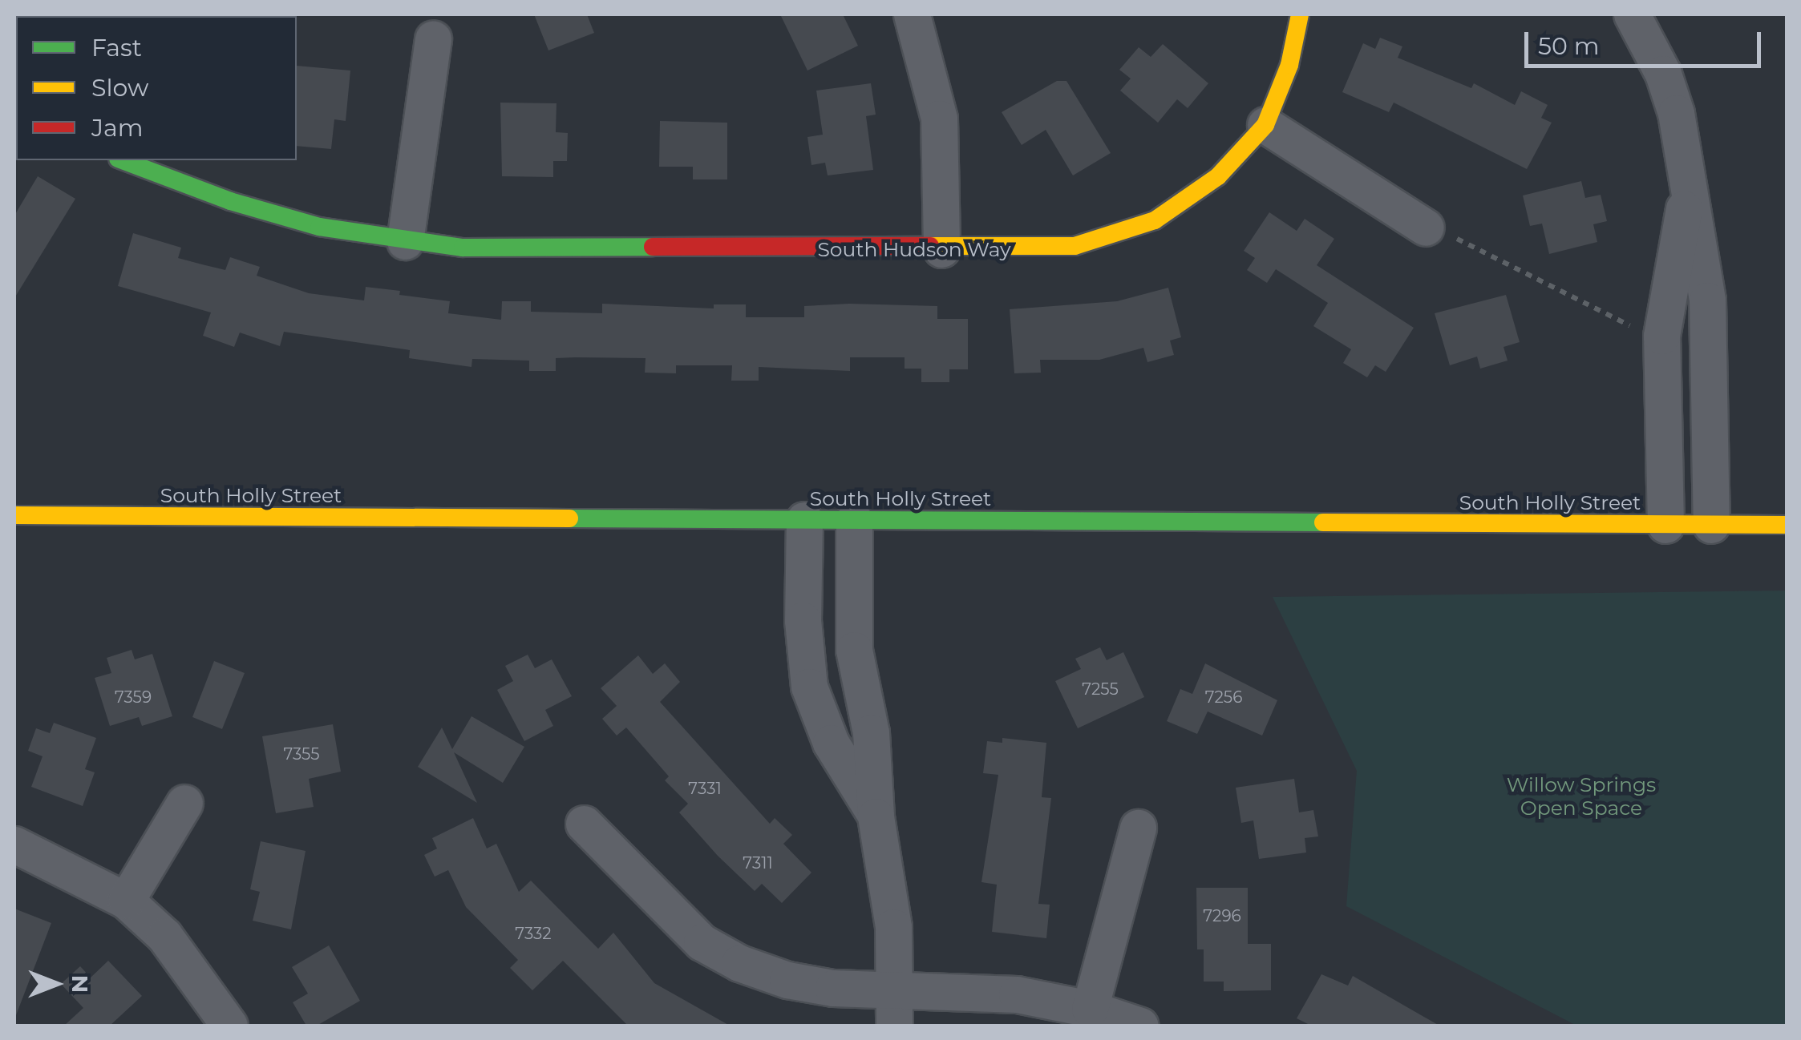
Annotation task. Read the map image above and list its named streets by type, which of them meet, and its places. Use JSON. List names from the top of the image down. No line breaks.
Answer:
{"streets":{"main road":["South Hudson Way","South Holly Street"]},"parks":["Willow Springs Open Space"],"house_numbers":["7255","7359","7256","7355","7331","7311","7296","7332"],"legend":["Fast","Slow","Jam"],"scale_bar":"50 m","north":"right"}
